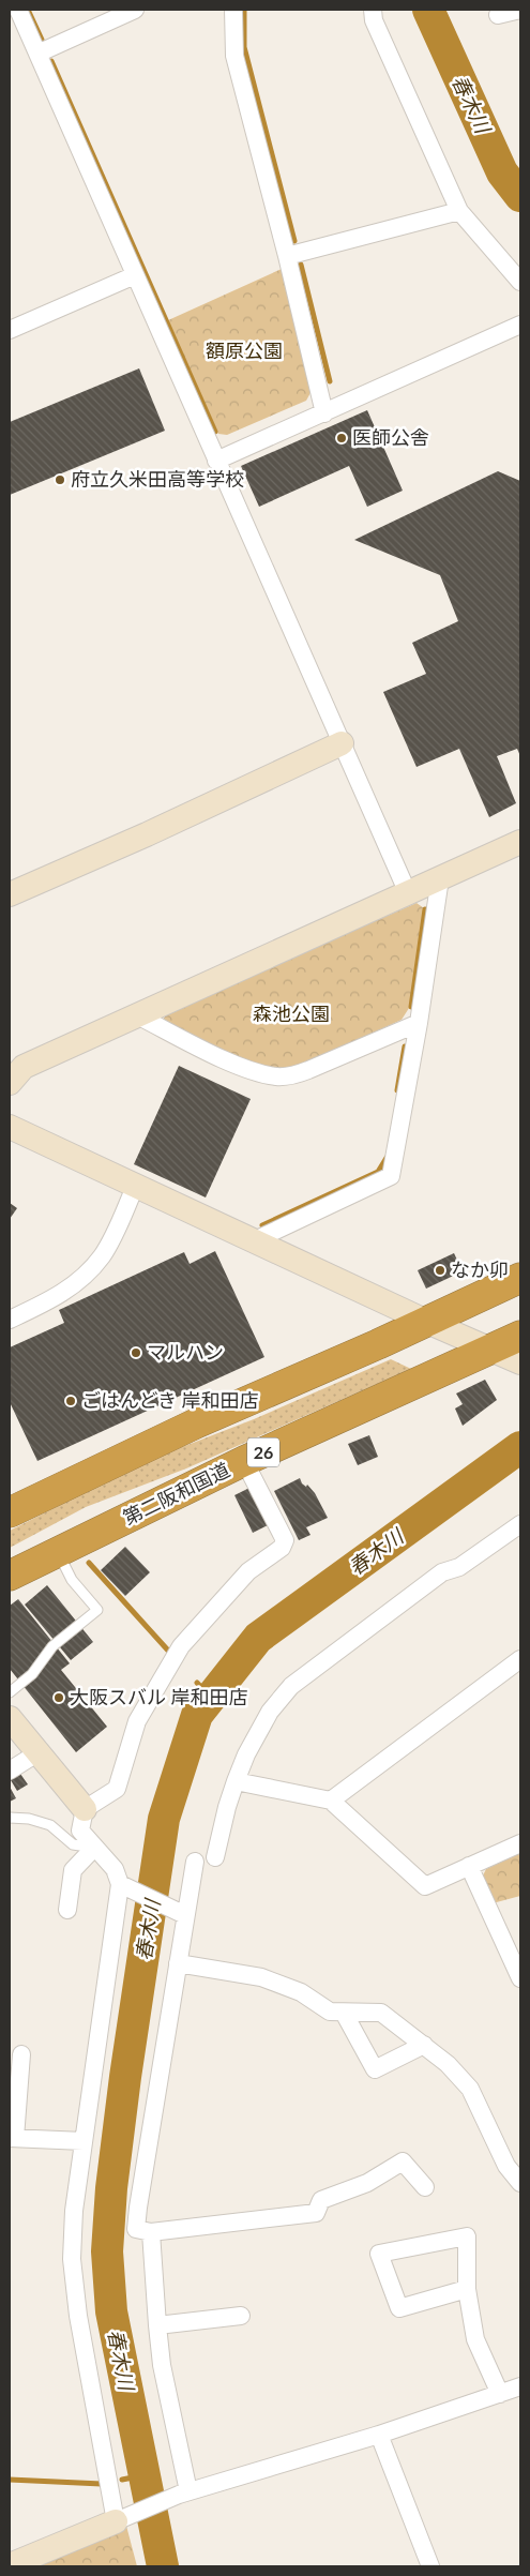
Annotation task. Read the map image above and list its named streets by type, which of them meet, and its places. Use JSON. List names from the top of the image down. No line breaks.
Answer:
{"streets":{"highway":["26","第二阪和国道"]},"water":["春木川"],"parks":["額原公園","森池公園"],"places":["医師公舎","府立久米田高等学校","なか卯","マルハン","ごはんどき 岸和田店","大阪スバル 岸和田店"]}
